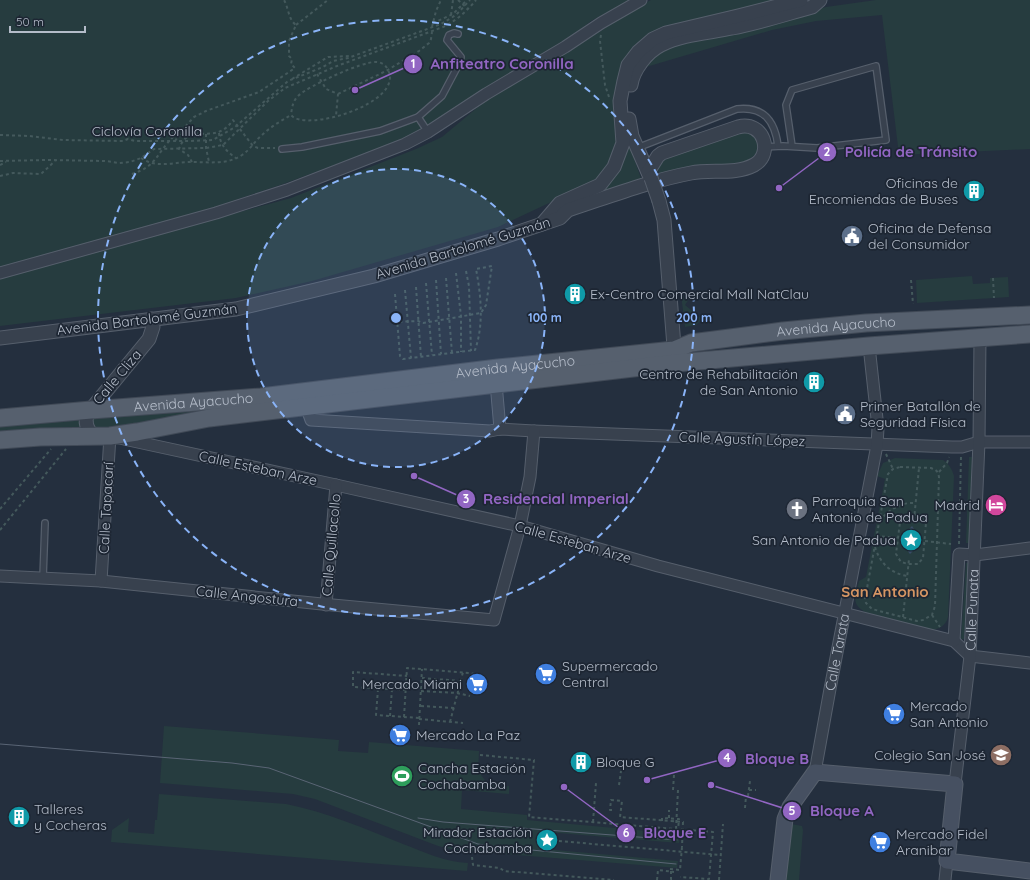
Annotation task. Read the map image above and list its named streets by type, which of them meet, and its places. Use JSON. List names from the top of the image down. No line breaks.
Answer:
{"streets":{"main road":["Avenida Ayacucho","Calle Punata","Calle Tarata"],"street":["Avenida Bartolomé Guzmán","Calle Cliza","Calle Agustín López","Calle Esteban Arze","Calle Tapacarí","Calle Quillacollo","Calle Angostura"],"path":["Ciclovía Coronilla"]},"crossings":[["Avenida Bartolomé Guzmán","Calle Cliza"],["Avenida Ayacucho","Calle Cliza"],["Avenida Ayacucho","Calle Agustín López"],["Avenida Ayacucho","Calle Esteban Arze"],["Avenida Ayacucho","Calle Tapacarí"],["Avenida Ayacucho","Calle Punata"],["Avenida Ayacucho","Calle Tarata"],["Calle Agustín López","Calle Punata"],["Calle Agustín López","Calle Tarata"],["Calle Esteban Arze","Calle Tapacarí"],["Calle Esteban Arze","Calle Quillacollo"],["Calle Esteban Arze","Calle Angostura"],["Calle Esteban Arze","Calle Punata"],["Calle Esteban Arze","Calle Tarata"],["Calle Tapacarí","Calle Angostura"],["Calle Quillacollo","Calle Angostura"]],"districts":["San Antonio"],"places":{"other":["Anfiteatro Coronilla","Policía de Tránsito","Residencial Imperial","Bloque B","Bloque A","Bloque E"],"building":["Oficinas de Encomiendas de Buses","Ex-Centro Comercial Mall NatClau","Centro de Rehabilitación de San Antonio","Bloque G","Talleres y Cocheras"],"public building":["Oficina de Defensa del Consumidor","Primer Batallón de Seguridad Física"],"hotel":["Madrid"],"church":["Parroquia San Antonio de Padua"],"place":["San Antonio de Padua","Mirador Estación Cochabamba"],"supermarket":["Supermercado Central","Mercado Miami","Mercado San Antonio","Mercado La Paz","Mercado Fidel Aranibar"],"school or university":["Colegio San José"],"sports":["Cancha Estación Cochabamba"]},"scale_bar":"50 m","rings":["100 m","200 m"]}
